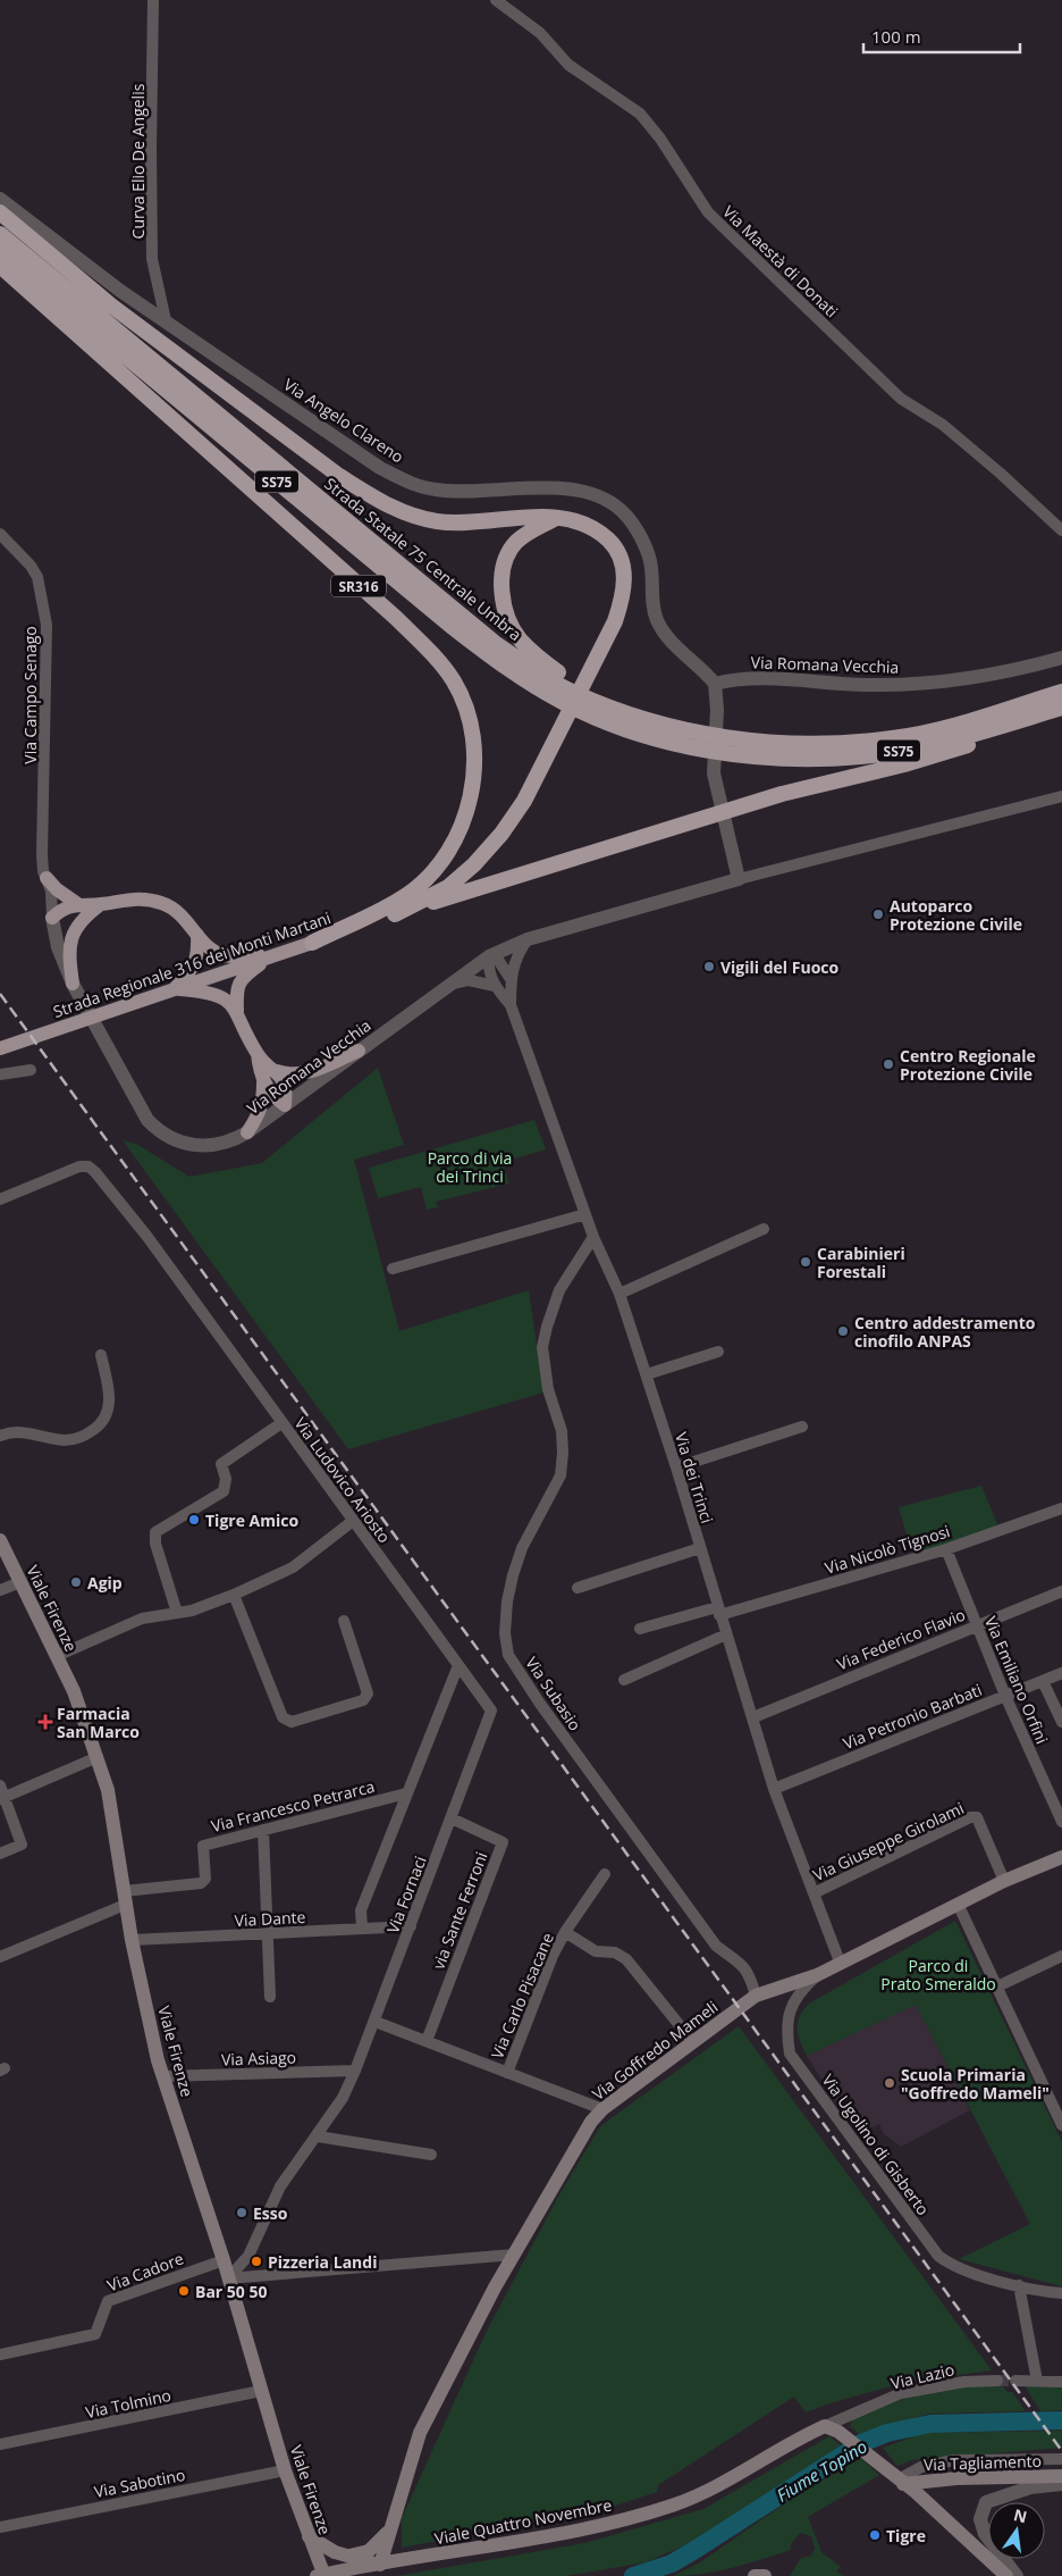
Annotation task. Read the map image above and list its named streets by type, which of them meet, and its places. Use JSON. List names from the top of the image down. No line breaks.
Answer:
{"streets":{"highway":["SS75","Strada Statale 75 Centrale Umbra","SR316","Strada Regionale 316 dei Monti Martani"],"main road":["Viale Firenze","Via Goffredo Mameli","Via Tagliamento","Viale Quattro Novembre"],"street":["Curva Elio De Angelis","Via Maestà di Donati","Via Angelo Clareno","Via Romana Vecchia","Via Campo Senago","Via dei Trinci","Via Ludovico Ariosto","Via Nicolò Tignosi","Via Federico Flavio","Via Emiliano Orfini","Via Subasio","Via Petronio Barbati","Via Francesco Petrarca","Via Giuseppe Girolami","Via Fornaci","via Sante Ferroni","Via Dante","Via Carlo Pisacane","Via Asiago","Via Ugolino di Gisberto","Via Cadore","Via Lazio","Via Tolmino","Via Sabotino"]},"crossings":[["Curva Elio De Angelis","Via Angelo Clareno"],["Via Angelo Clareno","Via Romana Vecchia"],["Strada Statale 75 Centrale Umbra","SR316"],["SR316","Strada Regionale 316 dei Monti Martani"],["Via Romana Vecchia","Via Campo Senago"],["Via Romana Vecchia","Via dei Trinci"],["Via dei Trinci","Via Nicolò Tignosi"],["Via dei Trinci","Via Federico Flavio"],["Via dei Trinci","Via Subasio"],["Via dei Trinci","Via Petronio Barbati"],["Via dei Trinci","Via Giuseppe Girolami"],["Via dei Trinci","Via Goffredo Mameli"],["Via Ludovico Ariosto","Via Fornaci"],["Via Nicolò Tignosi","Via Emiliano Orfini"],["Viale Firenze","Via Francesco Petrarca"],["Viale Firenze","Via Fornaci"],["Viale Firenze","Via Dante"],["Viale Firenze","Via Asiago"],["Viale Firenze","Via Cadore"],["Viale Firenze","Via Tolmino"],["Viale Firenze","Via Sabotino"],["Viale Firenze","Viale Quattro Novembre"],["Via Federico Flavio","Via Emiliano Orfini"],["Via Emiliano Orfini","Via Petronio Barbati"],["Via Subasio","Via Goffredo Mameli"],["Via Giuseppe Girolami","Via Goffredo Mameli"],["Via Fornaci","via Sante Ferroni"],["Via Fornaci","Via Dante"],["Via Fornaci","Via Asiago"],["Via Goffredo Mameli","Via Ugolino di Gisberto"],["Via Goffredo Mameli","Viale Quattro Novembre"],["Via Lazio","Viale Quattro Novembre"]],"water":["Fiume Topino"],"parks":["Parco di via dei Trinci","Parco di Prato Smeraldo"],"places":{"other":["Autoparco Protezione Civile","Vigili del Fuoco","Centro Regionale Protezione Civile","Carabinieri Forestali","Centro addestramento cinofilo ANPAS","Tigre Amico","Agip","Scuola Primaria \"Goffredo Mameli\"","Esso","Pizzeria Landi","Bar 50 50","Tigre"],"health":["Farmacia San Marco"]},"scale_bar":"100 m","north":"top"}
